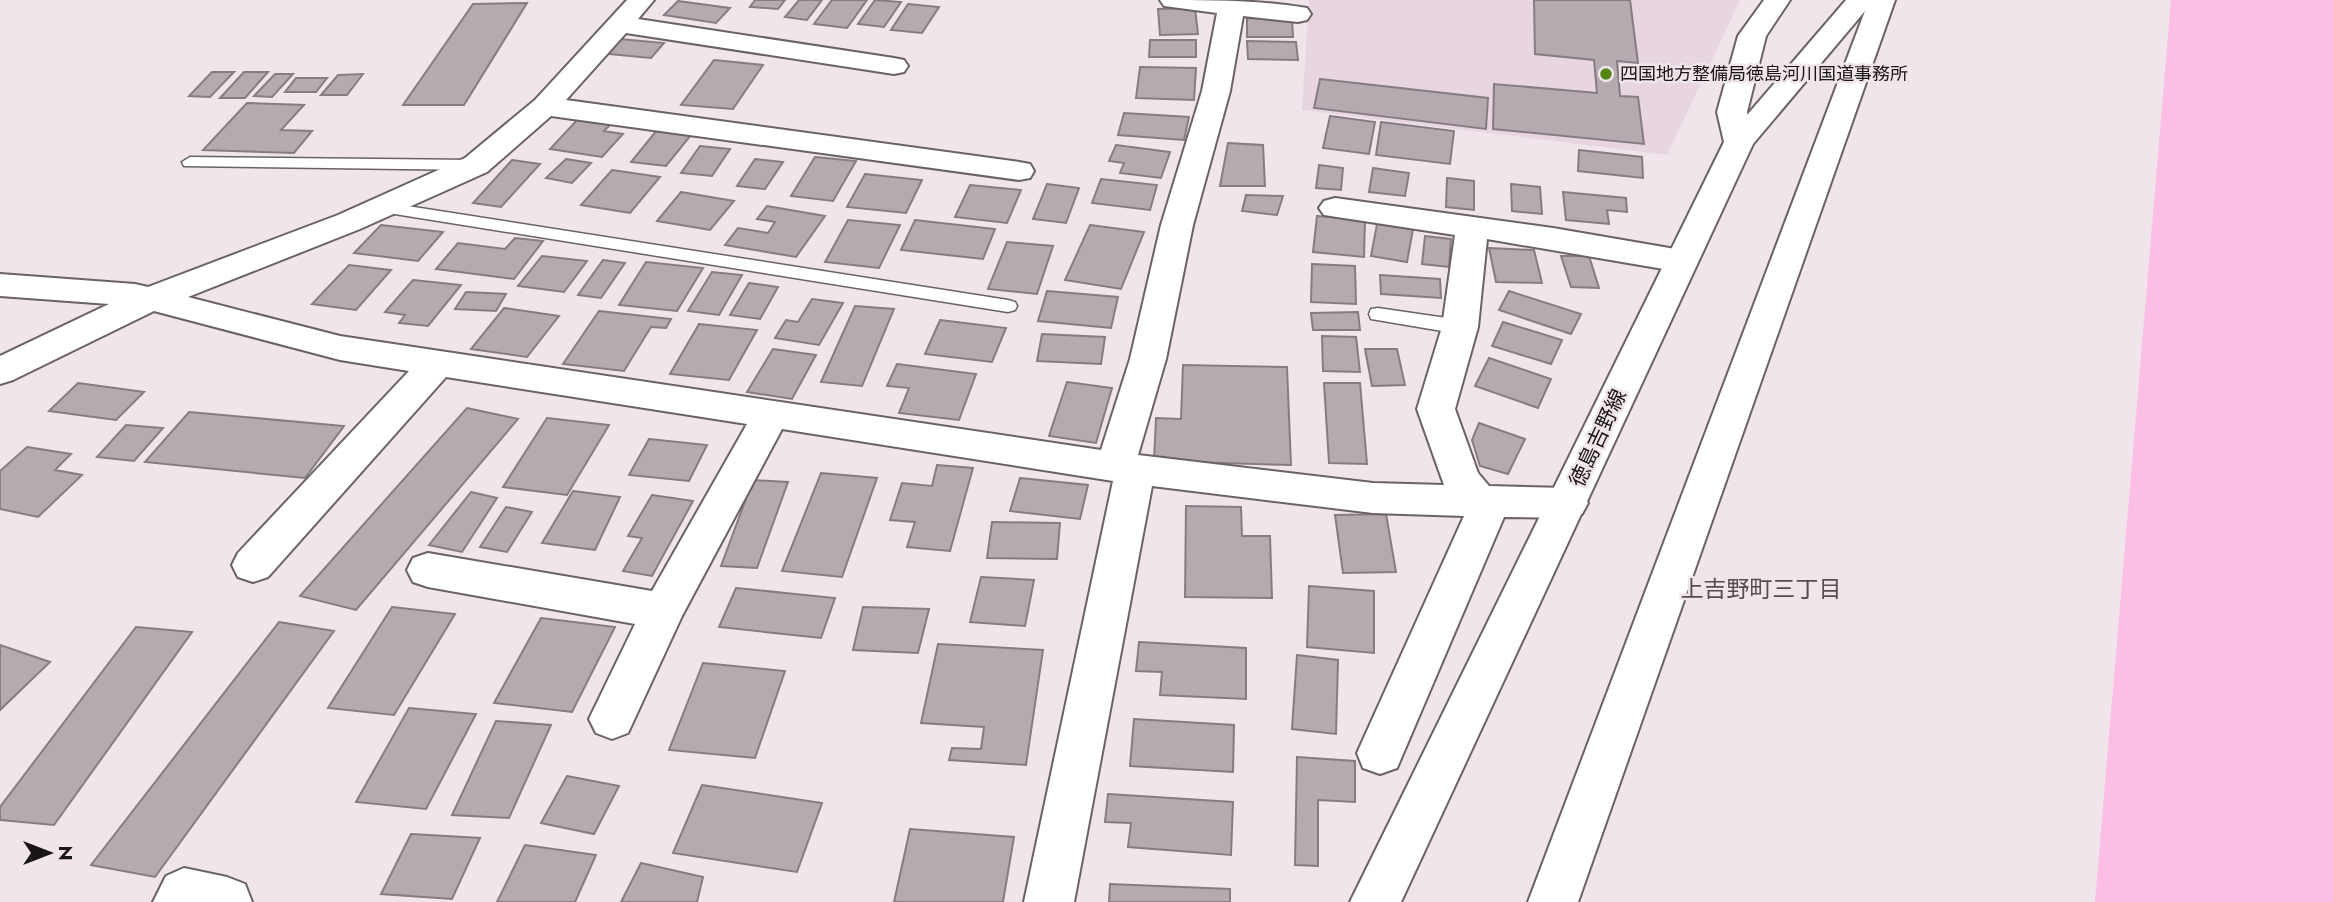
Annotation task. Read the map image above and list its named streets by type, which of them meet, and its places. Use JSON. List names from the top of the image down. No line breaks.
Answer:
{"streets":{"street":["徳島吉野線"]},"districts":["上吉野町三丁目"],"places":["四国地方整備局徳島河川国道事務所"],"north":"right"}
